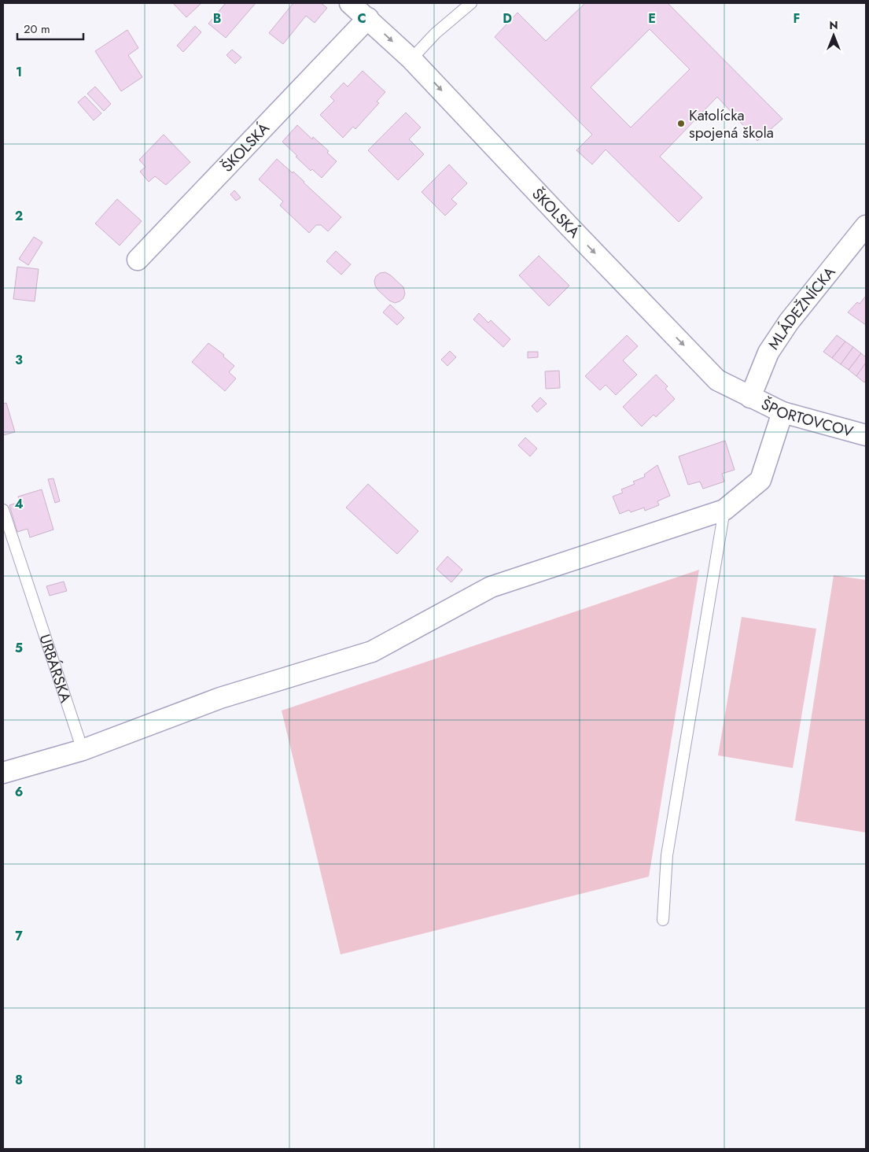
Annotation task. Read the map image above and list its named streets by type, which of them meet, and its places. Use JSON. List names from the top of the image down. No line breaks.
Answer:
{"streets":{"street":["ŠKOLSKÁ","MLÁDEŽNÍCKA","ŠPORTOVCOV"],"lane":["URBÁRSKA"]},"crossings":[["ŠKOLSKÁ","MLÁDEŽNÍCKA"],["ŠKOLSKÁ","ŠPORTOVCOV"],["MLÁDEŽNÍCKA","ŠPORTOVCOV"]],"one_way":["ŠKOLSKÁ"],"places":["Katolícka spojená škola"],"scale_bar":"20 m","north":"top","grid":{"columns":["B","C","D","E","F"],"rows":["1","2","3","4","5","6","7","8"]}}
